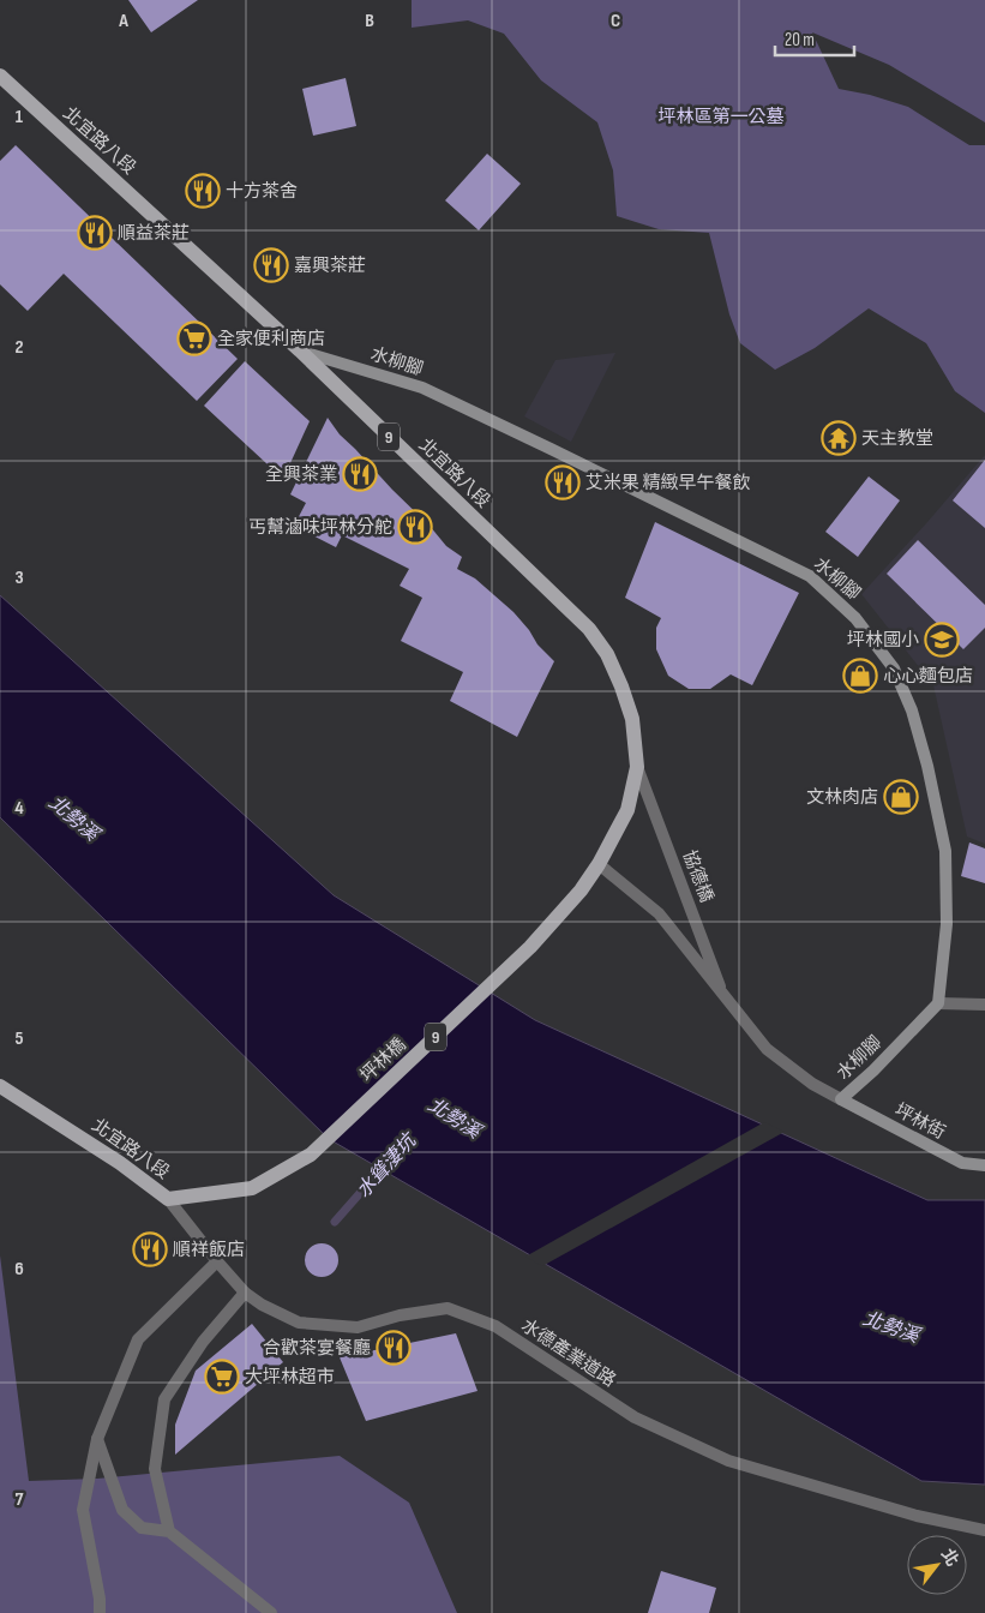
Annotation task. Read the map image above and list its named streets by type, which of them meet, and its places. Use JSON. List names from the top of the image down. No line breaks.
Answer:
{"streets":{"main road":["北宜路八段","水柳腳","9","坪林橋","坪林街"],"street":["協德橋","水德產業道路"]},"crossings":[["北宜路八段","水柳腳"],["北宜路八段","協德橋"],["北宜路八段","坪林橋"],["北宜路八段","水德產業道路"],["水柳腳","協德橋"],["水柳腳","坪林街"],["協德橋","坪林橋"],["協德橋","坪林街"]],"water":["北勢溪","水聳淒坑"],"parks":["坪林區第一公墓"],"places":{"restaurant":["十方茶舍","順益茶莊","嘉興茶莊","全興茶業","艾米果 精緻早午餐飲","丐幫滷味坪林分舵","順祥飯店","合歡茶宴餐廳"],"supermarket":["全家便利商店","大坪林超市"],"temple":["天主教堂"],"school or university":["坪林國小"],"shop":["心心麵包店","文林肉店"]},"scale_bar":"20 m","north":"top right","grid":{"columns":["A","B","C"],"rows":["1","2","3","4","5","6","7"]}}
